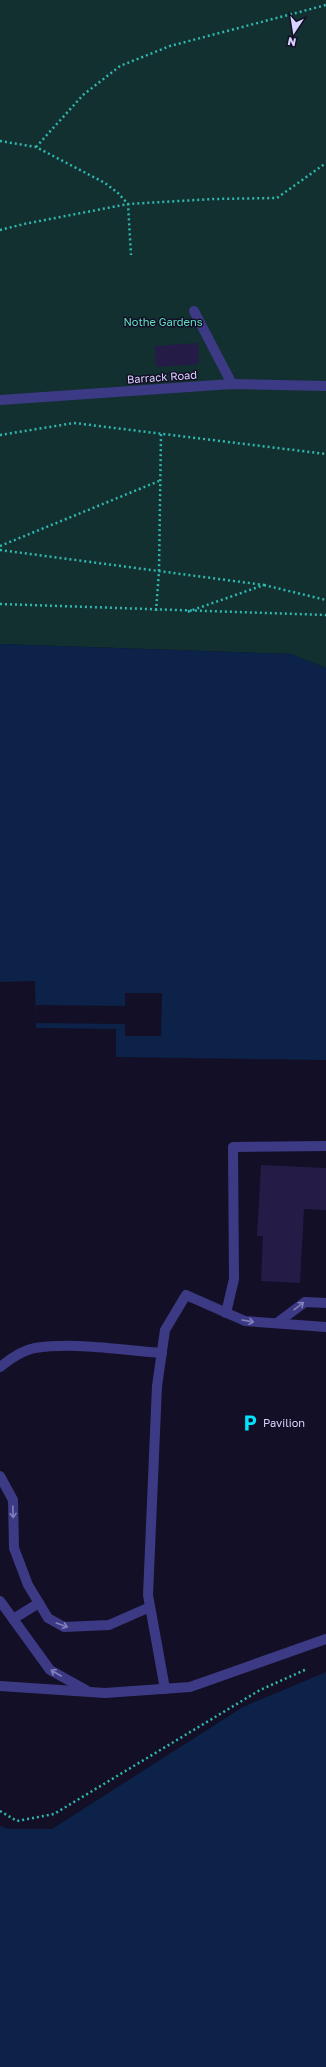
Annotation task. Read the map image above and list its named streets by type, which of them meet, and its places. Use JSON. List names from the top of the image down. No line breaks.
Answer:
{"streets":{"street":["Barrack Road"]},"parks":["Nothe Gardens"],"places":{"parking":["Pavilion"]},"north":"bottom"}
